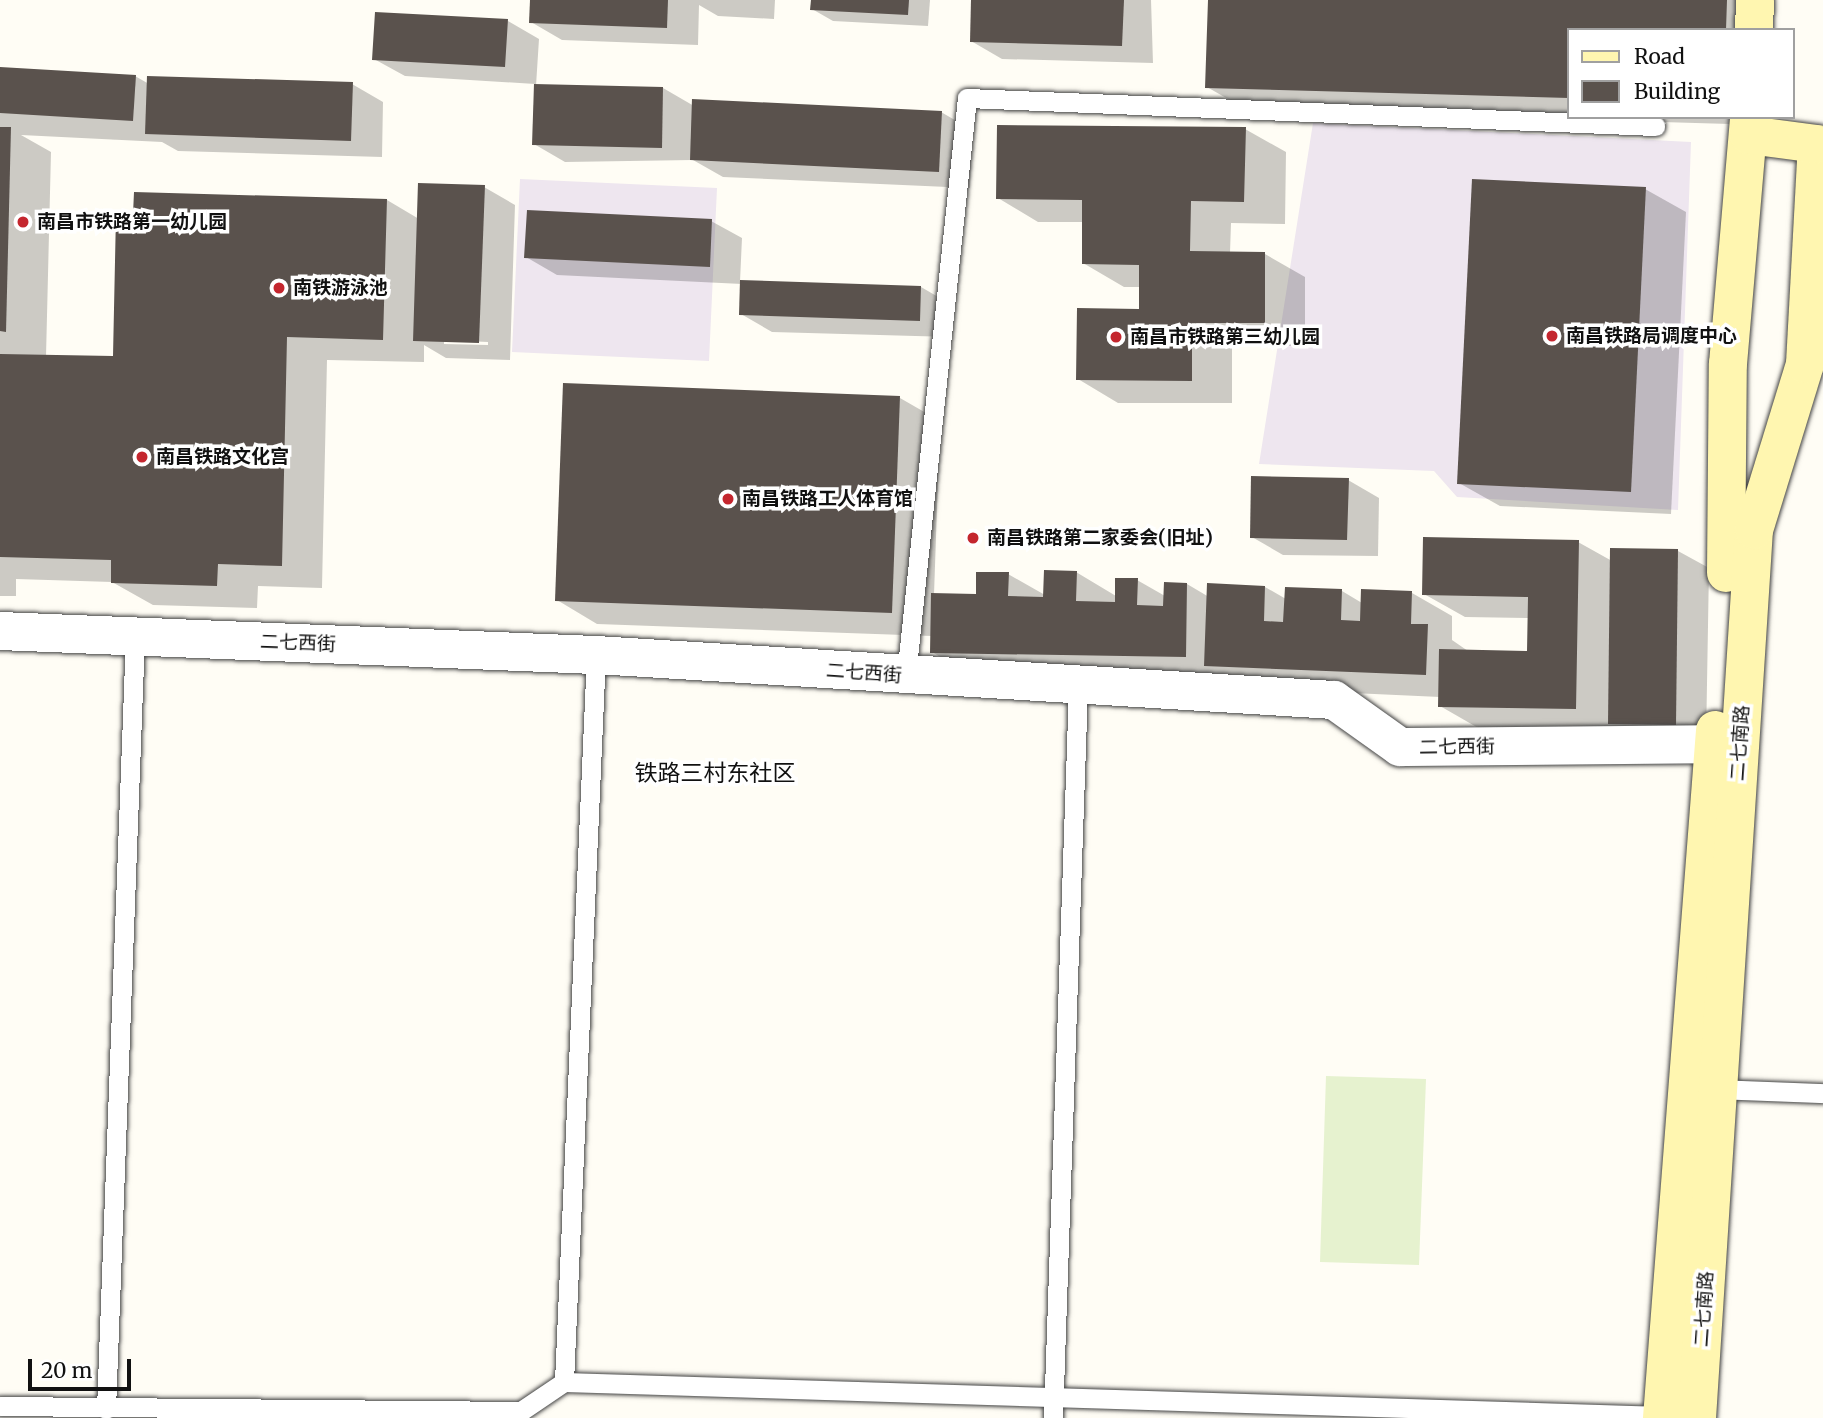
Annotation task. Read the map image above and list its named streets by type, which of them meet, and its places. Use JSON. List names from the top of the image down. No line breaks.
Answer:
{"streets":{"main road":["二七南路"],"street":["二七西街"]},"crossings":[["二七西街","二七南路"]],"districts":["铁路三村东社区"],"places":["南昌市铁路第一幼儿园","南铁游泳池","南昌铁路局调度中心","南昌市铁路第三幼儿园","南昌铁路文化宫","南昌铁路工人体育馆","南昌铁路第二家委会(旧址)"],"legend":["Road","Building"],"scale_bar":"20 m"}
